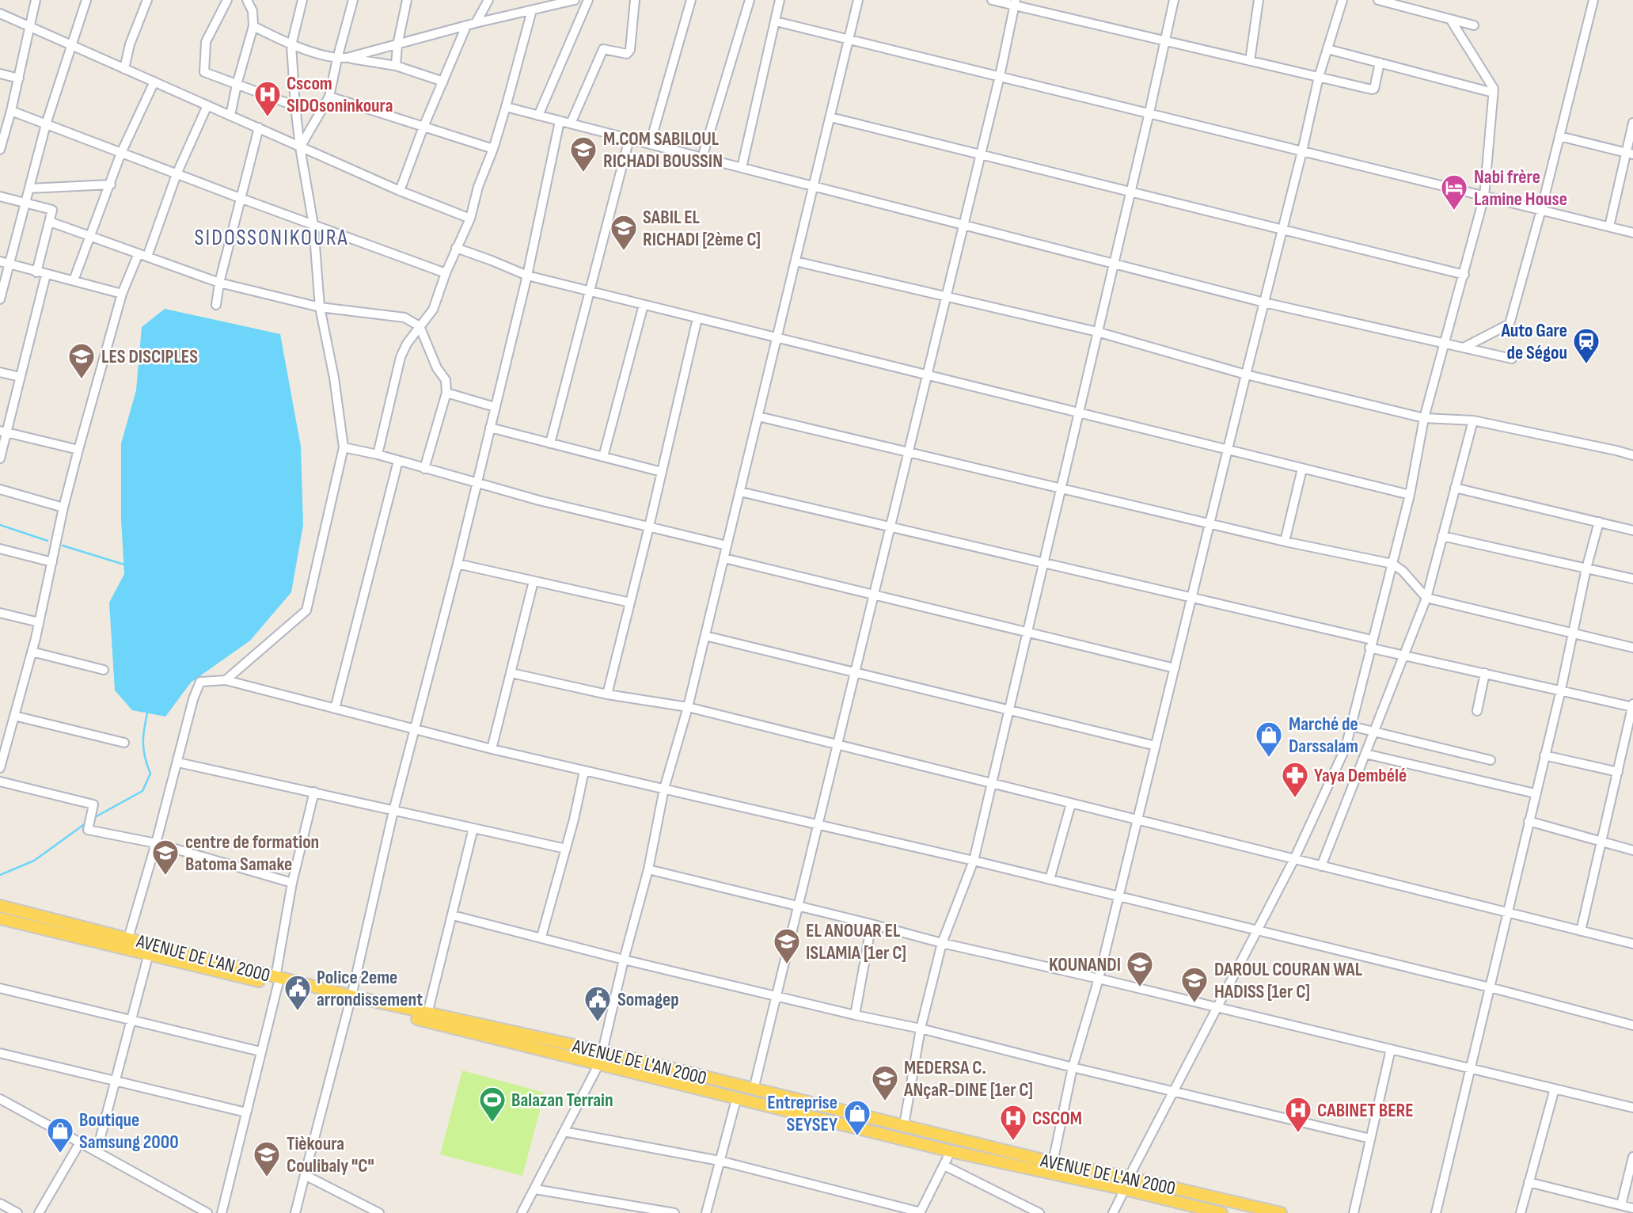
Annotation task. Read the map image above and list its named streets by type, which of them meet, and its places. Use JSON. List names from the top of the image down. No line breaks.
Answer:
{"streets":{"main road":["AVENUE DE L'AN 2000"]},"districts":["SIDOSSONIKOURA"],"places":{"hospital":["Cscom SIDOsoninkoura","CABINET BERE","CSCOM"],"school or university":["M.COM SABILOUL RICHADI BOUSSIN","SABIL EL RICHADI [2ème C]","LES DISCIPLES","centre de formation Batoma Samake","EL ANOUAR EL ISLAMIA [1er C]","KOUNANDI","DAROUL COURAN WAL HADISS [1er C]","MEDERSA C. ANçaR-DINE [1er C]","Tièkoura Coulibaly \"C\""],"hotel":["Nabi frère Lamine House"],"station":["Auto Gare de Ségou"],"shop":["Marché de Darssalam","Entreprise SEYSEY","Boutique Samsung 2000"],"pharmacy":["Yaya Dembélé"],"public building":["Police 2eme arrondissement","Somagep"],"sports":["Balazan Terrain"]}}
